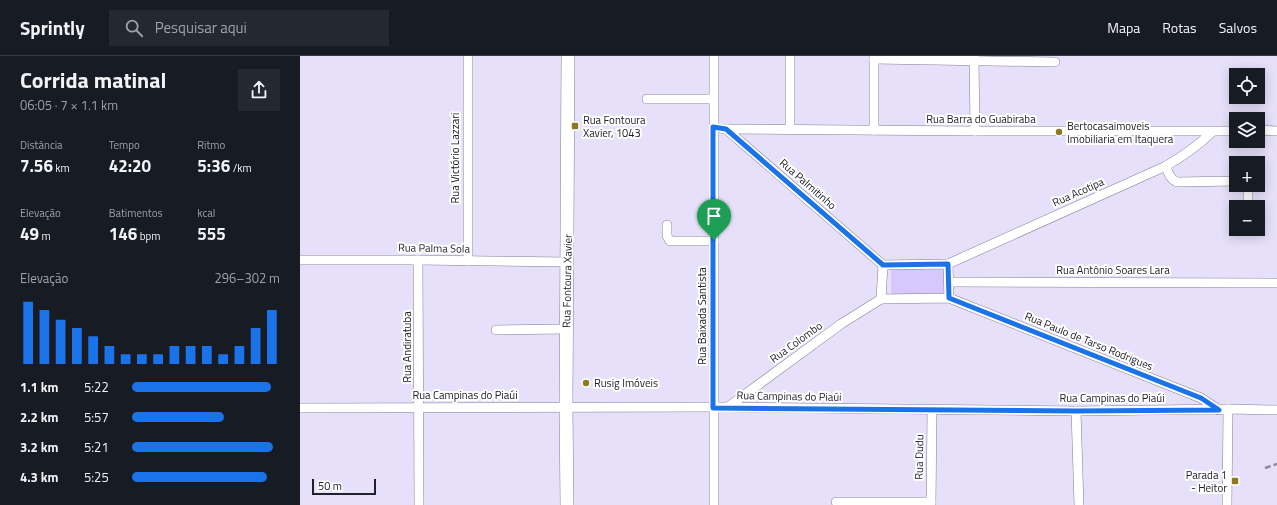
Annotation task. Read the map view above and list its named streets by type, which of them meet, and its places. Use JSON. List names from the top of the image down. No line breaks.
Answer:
{"streets":{"main road":["Rua Fontoura Xavier"],"street":["Rua Barra do Guabiraba","Rua Victório Lazzari","Rua Palmitinho","Rua Acotipa","Rua Palma Sola","Rua Antônio Soares Lara","Rua Baixada Santista","Rua Paulo de Tarso Rodrigues","Rua Colombo","Rua Andiratuba","Rua Campinas do Piaúi","Rua Dudu"]},"crossings":[["Rua Barra do Guabiraba","Rua Palmitinho"],["Rua Barra do Guabiraba","Rua Acotipa"],["Rua Victório Lazzari","Rua Palma Sola"],["Rua Palma Sola","Rua Fontoura Xavier"],["Rua Palma Sola","Rua Andiratuba"],["Rua Fontoura Xavier","Rua Campinas do Piaúi"],["Rua Baixada Santista","Rua Campinas do Piaúi"],["Rua Paulo de Tarso Rodrigues","Rua Campinas do Piaúi"],["Rua Colombo","Rua Campinas do Piaúi"],["Rua Andiratuba","Rua Campinas do Piaúi"],["Rua Campinas do Piaúi","Rua Dudu"]],"places":{"transit":["Rua Fontoura Xavier, 1043","Parada 1 - Heitor"],"other":["Bertocasaimoveis Imobiliaria em Itaquera","Rusig Imóveis"]},"scale_bar":"50 m","page":{"header":"Sprintly","search":"Pesquisar aqui","nav":["Mapa","Rotas","Salvos"],"heading":["Corrida matinal","06:05 · 7 × 1.1 km"],"map_buttons":["+","−"],"stats":[["Distância","7.56 km"],["Tempo","42:20"],["Ritmo","5:36 /km"],["Elevação","49 m"],["Batimentos","146 bpm"],["kcal","555"]],"chart":["Elevação","296–302 m"],"list":[{"name":"1.1 km","note":"5:22"},{"name":"2.2 km","note":"5:57"},{"name":"3.2 km","note":"5:21"},{"name":"4.3 km","note":"5:25"}],"scale":"50 m"}}
